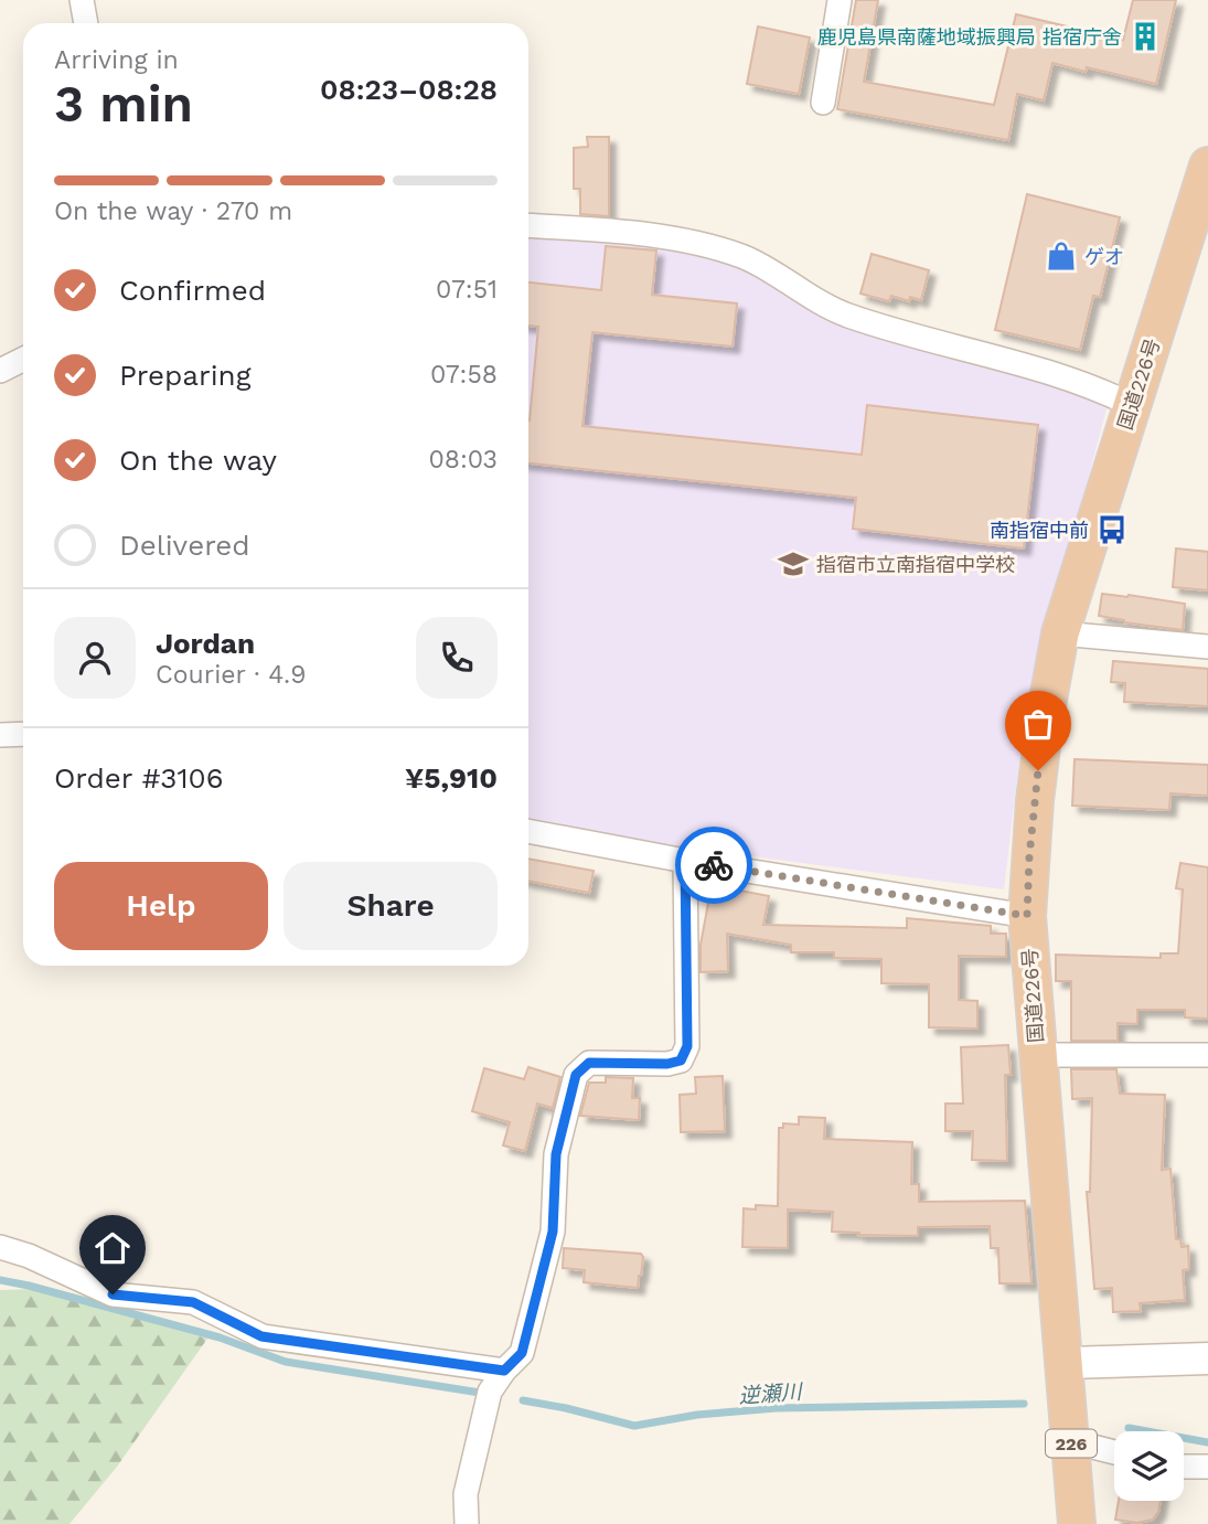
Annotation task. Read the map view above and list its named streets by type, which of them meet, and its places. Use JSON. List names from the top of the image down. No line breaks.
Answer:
{"streets":{"highway":["国道226号","226"]},"water":["逆瀬川"],"places":{"building":["鹿児島県南薩地域振興局 指宿庁舍"],"shop":["ゲオ"],"bus stop":["南指宿中前"],"school or university":["指宿市立南指宿中学校"]},"page":{"heading":["3 min","Arriving in","08:23–08:28"],"panel":["Jordan","Courier · 4.9","Order #3106","¥5,910"],"bar":"On the way · 270 m","list":[["Confirmed","07:51"],["Preparing","07:58"],["On the way","08:03"],"Delivered"],"buttons":["Help","Share"]}}
